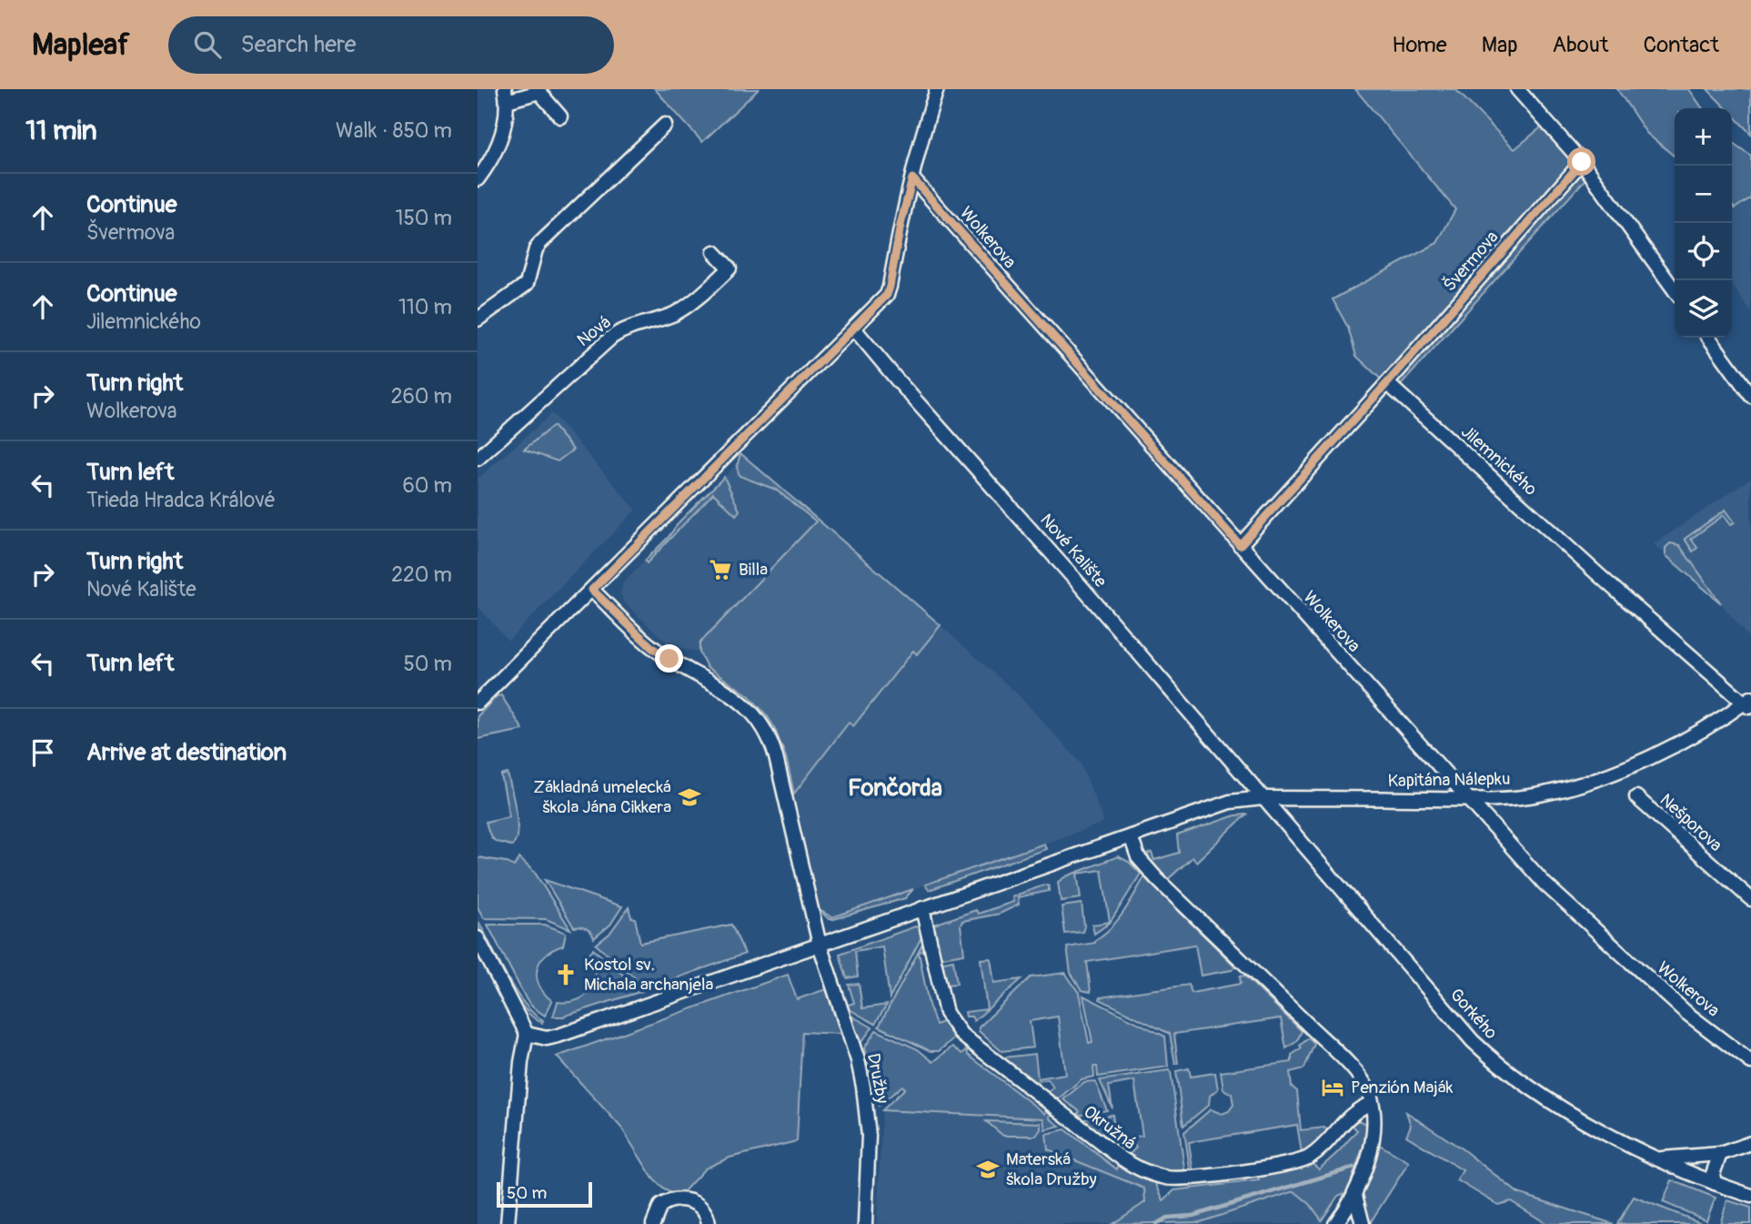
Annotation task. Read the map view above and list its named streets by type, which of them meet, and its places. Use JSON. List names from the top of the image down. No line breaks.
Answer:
{"streets":{"street":["Wolkerova","Švermova","Nová","Jilemnického","Nové Kalište","Kapitána Nálepku","Nešporova","Gorkého","Družby","Okružná"]},"crossings":[["Wolkerova","Kapitána Nálepku"],["Švermova","Jilemnického"],["Jilemnického","Kapitána Nálepku"],["Nové Kalište","Kapitána Nálepku"],["Nové Kalište","Gorkého"],["Kapitána Nálepku","Gorkého"]],"districts":["Fončorda"],"places":{"supermarket":["Billa"],"school or university":["Základná umelecká škola Jána Cikkera","Materská škola Družby"],"church":["Kostol sv. Michala archanjela"],"hotel":["Penzión Maják"]},"scale_bar":"50 m","page":{"header":"Mapleaf","search":"Search here","nav":["Home","Map","About","Contact"],"heading":["11 min","Walk · 850 m"],"map_buttons":["+","−"],"list":[["Continue","Švermova","150 m"],["Continue","Jilemnického","110 m"],["Turn right","Wolkerova","260 m"],["Turn left","Trieda Hradca Králové","60 m"],["Turn right","Nové Kalište","220 m"],["Turn left","50 m"],"Arrive at destination"],"scale":"50 m"}}
